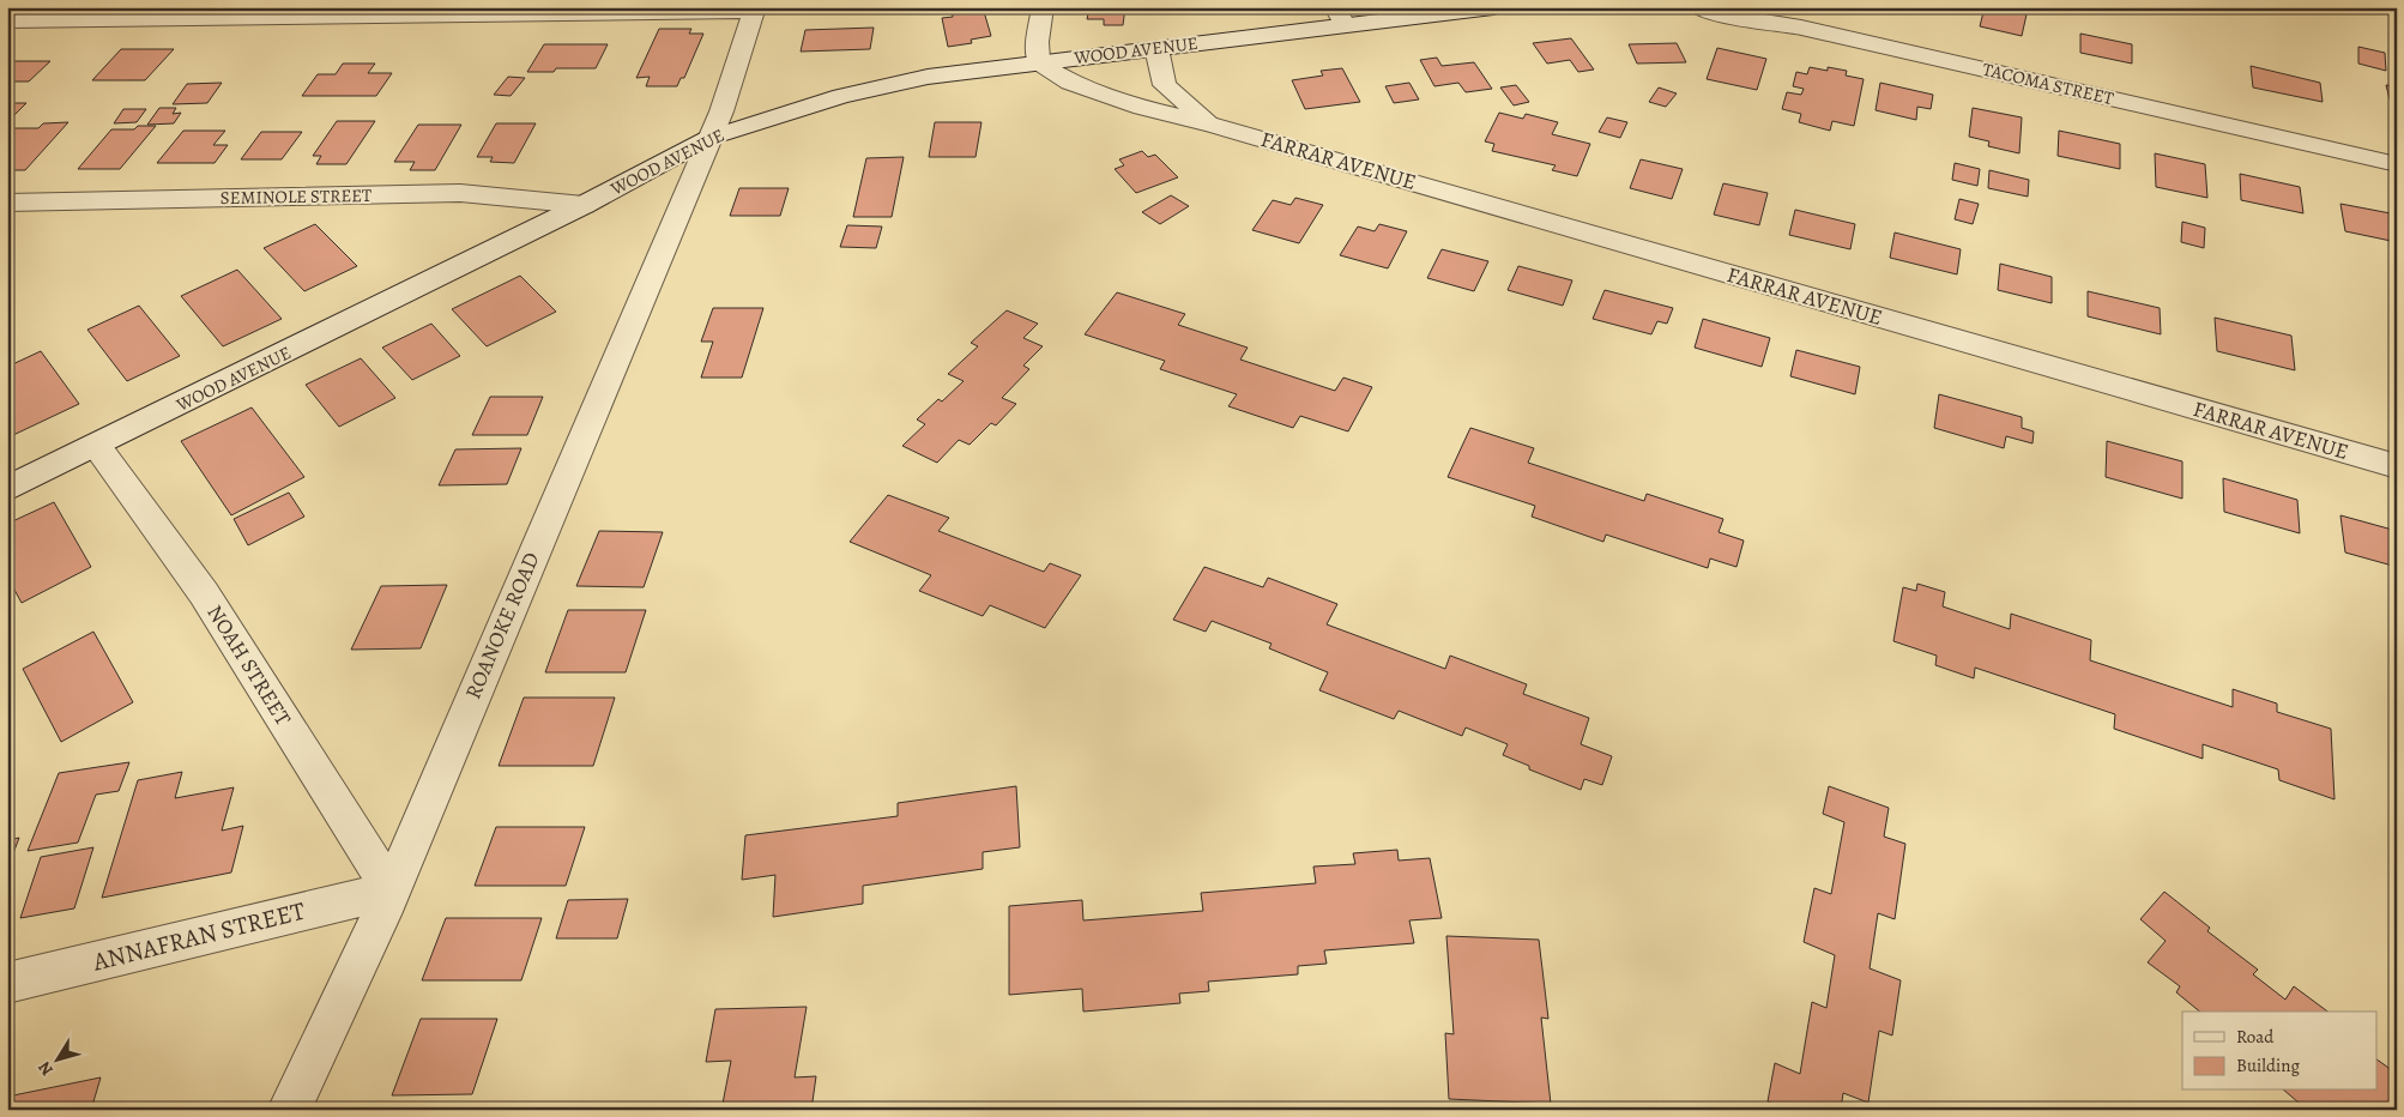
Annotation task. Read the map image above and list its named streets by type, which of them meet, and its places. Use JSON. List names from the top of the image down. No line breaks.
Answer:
{"streets":{"street":["WOOD AVENUE","TACOMA STREET","FARRAR AVENUE","SEMINOLE STREET","ROANOKE ROAD","NOAH STREET","ANNAFRAN STREET"]},"crossings":[["WOOD AVENUE","FARRAR AVENUE"],["WOOD AVENUE","SEMINOLE STREET"],["WOOD AVENUE","ROANOKE ROAD"],["WOOD AVENUE","NOAH STREET"],["ROANOKE ROAD","NOAH STREET"],["ROANOKE ROAD","ANNAFRAN STREET"],["NOAH STREET","ANNAFRAN STREET"]],"legend":["Road","Building"],"north":"bottom left"}
